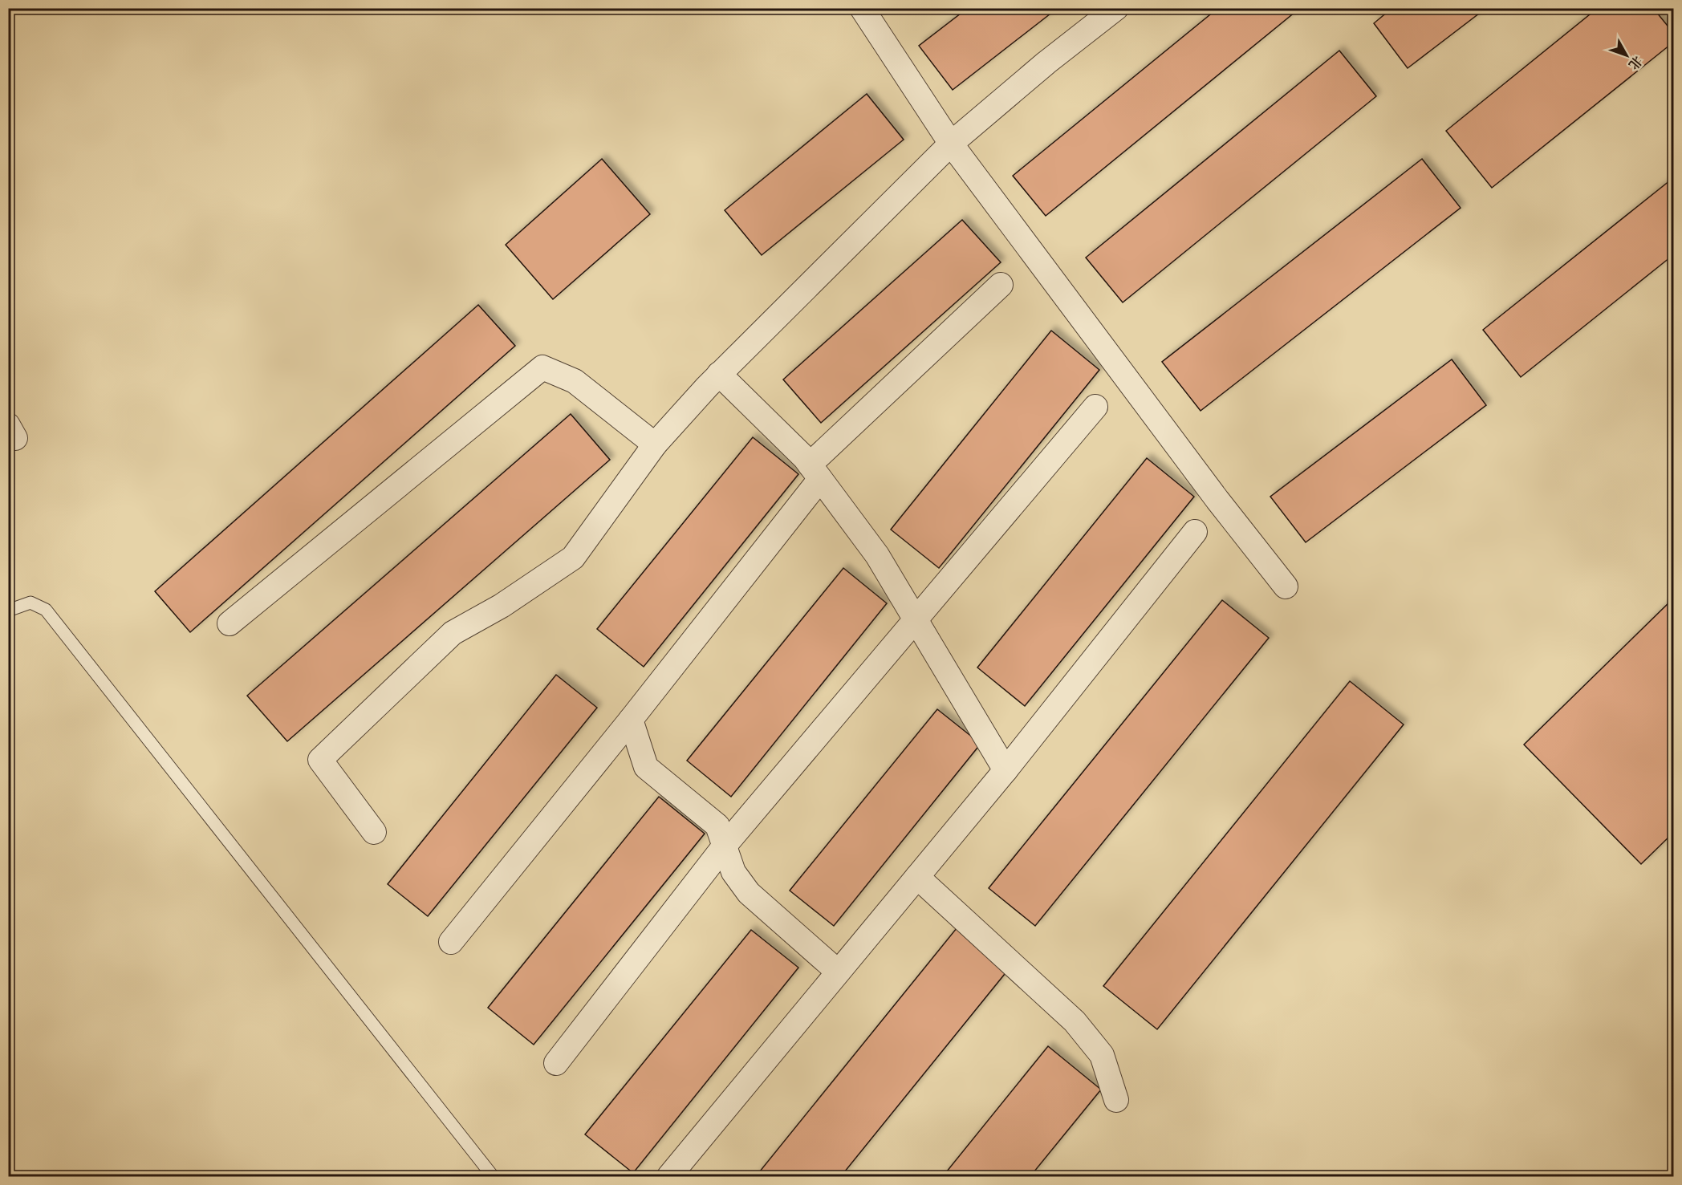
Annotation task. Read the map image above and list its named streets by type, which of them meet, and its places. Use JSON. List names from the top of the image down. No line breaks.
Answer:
{"north":"bottom right"}
